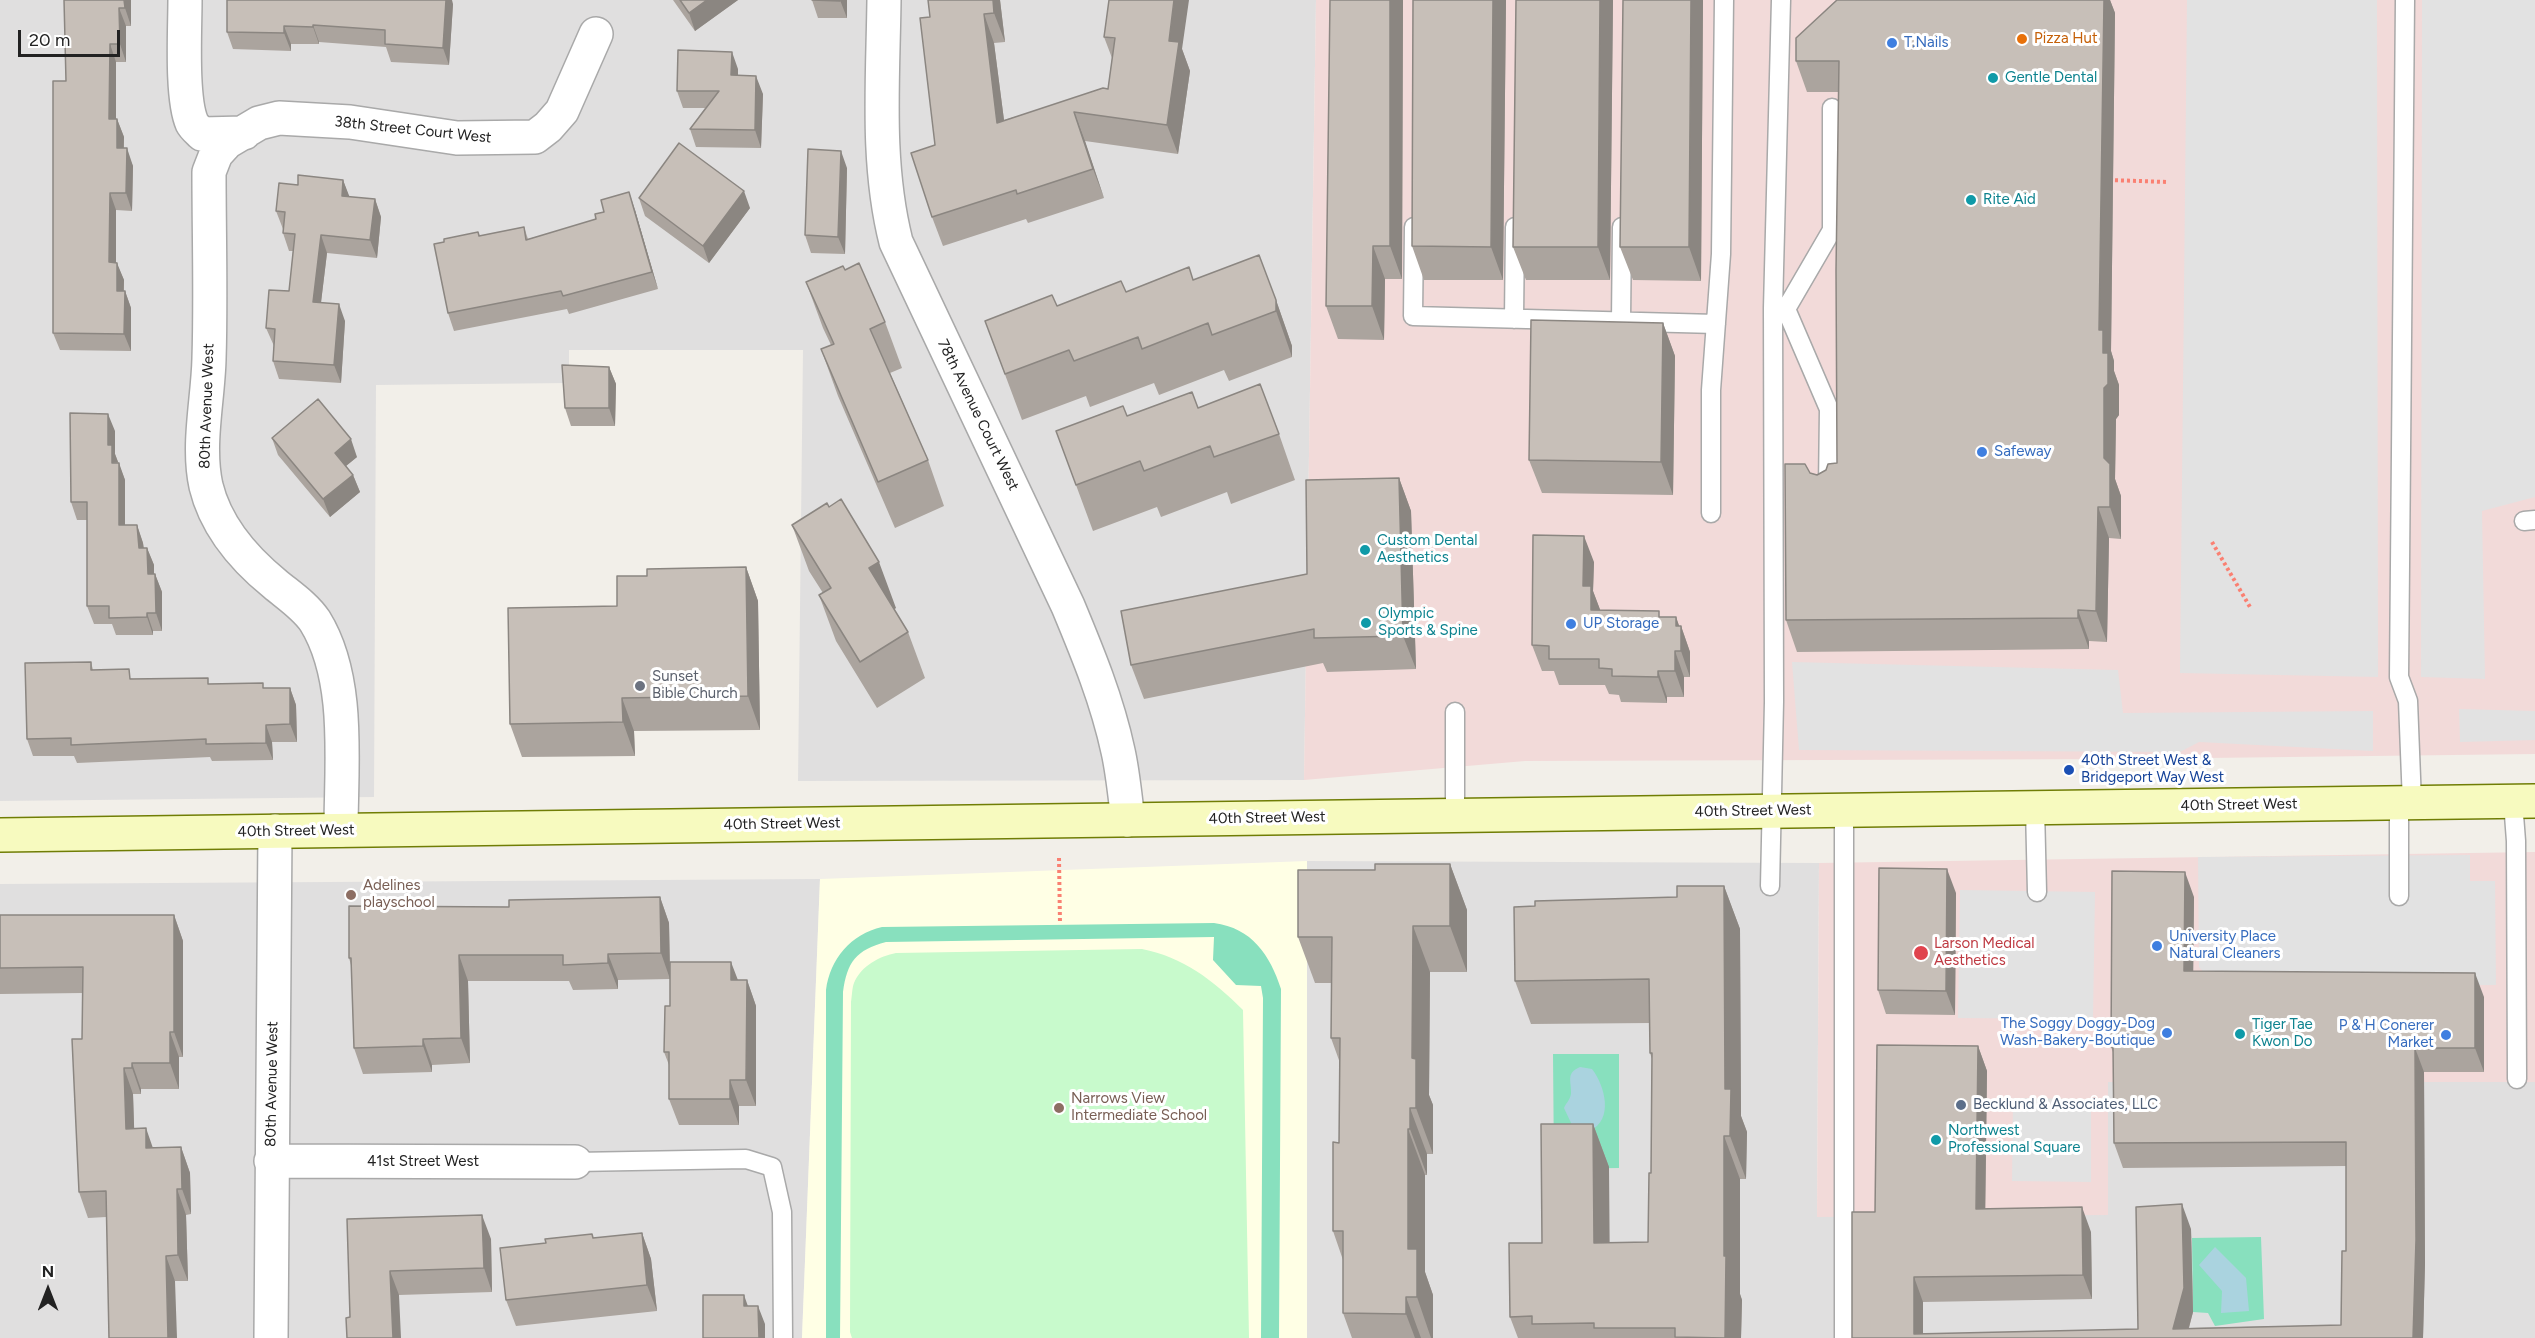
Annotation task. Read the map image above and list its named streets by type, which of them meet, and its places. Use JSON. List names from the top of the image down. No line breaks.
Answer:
{"streets":{"street":["38th Street Court West","80th Avenue West","78th Avenue Court West","40th Street West","41st Street West"]},"crossings":[["38th Street Court West","80th Avenue West"],["80th Avenue West","40th Street West"],["80th Avenue West","41st Street West"],["78th Avenue Court West","40th Street West"]],"places":["Pizza Hut","T.Nails","Gentle Dental","Rite Aid","Safeway","Custom Dental Aesthetics","Olympic Sports & Spine","UP Storage","Sunset Bible Church","40th Street West & Bridgeport Way West","Adelines playschool","University Place Natural Cleaners","Larson Medical Aesthetics","The Soggy Doggy-Dog Wash-Bakery-Boutique","Tiger Tae Kwon Do","P & H Conerer Market","Becklund & Associates, LLC","Narrows View Intermediate School","Northwest Professional Square"],"scale_bar":"20 m","north":"top"}
